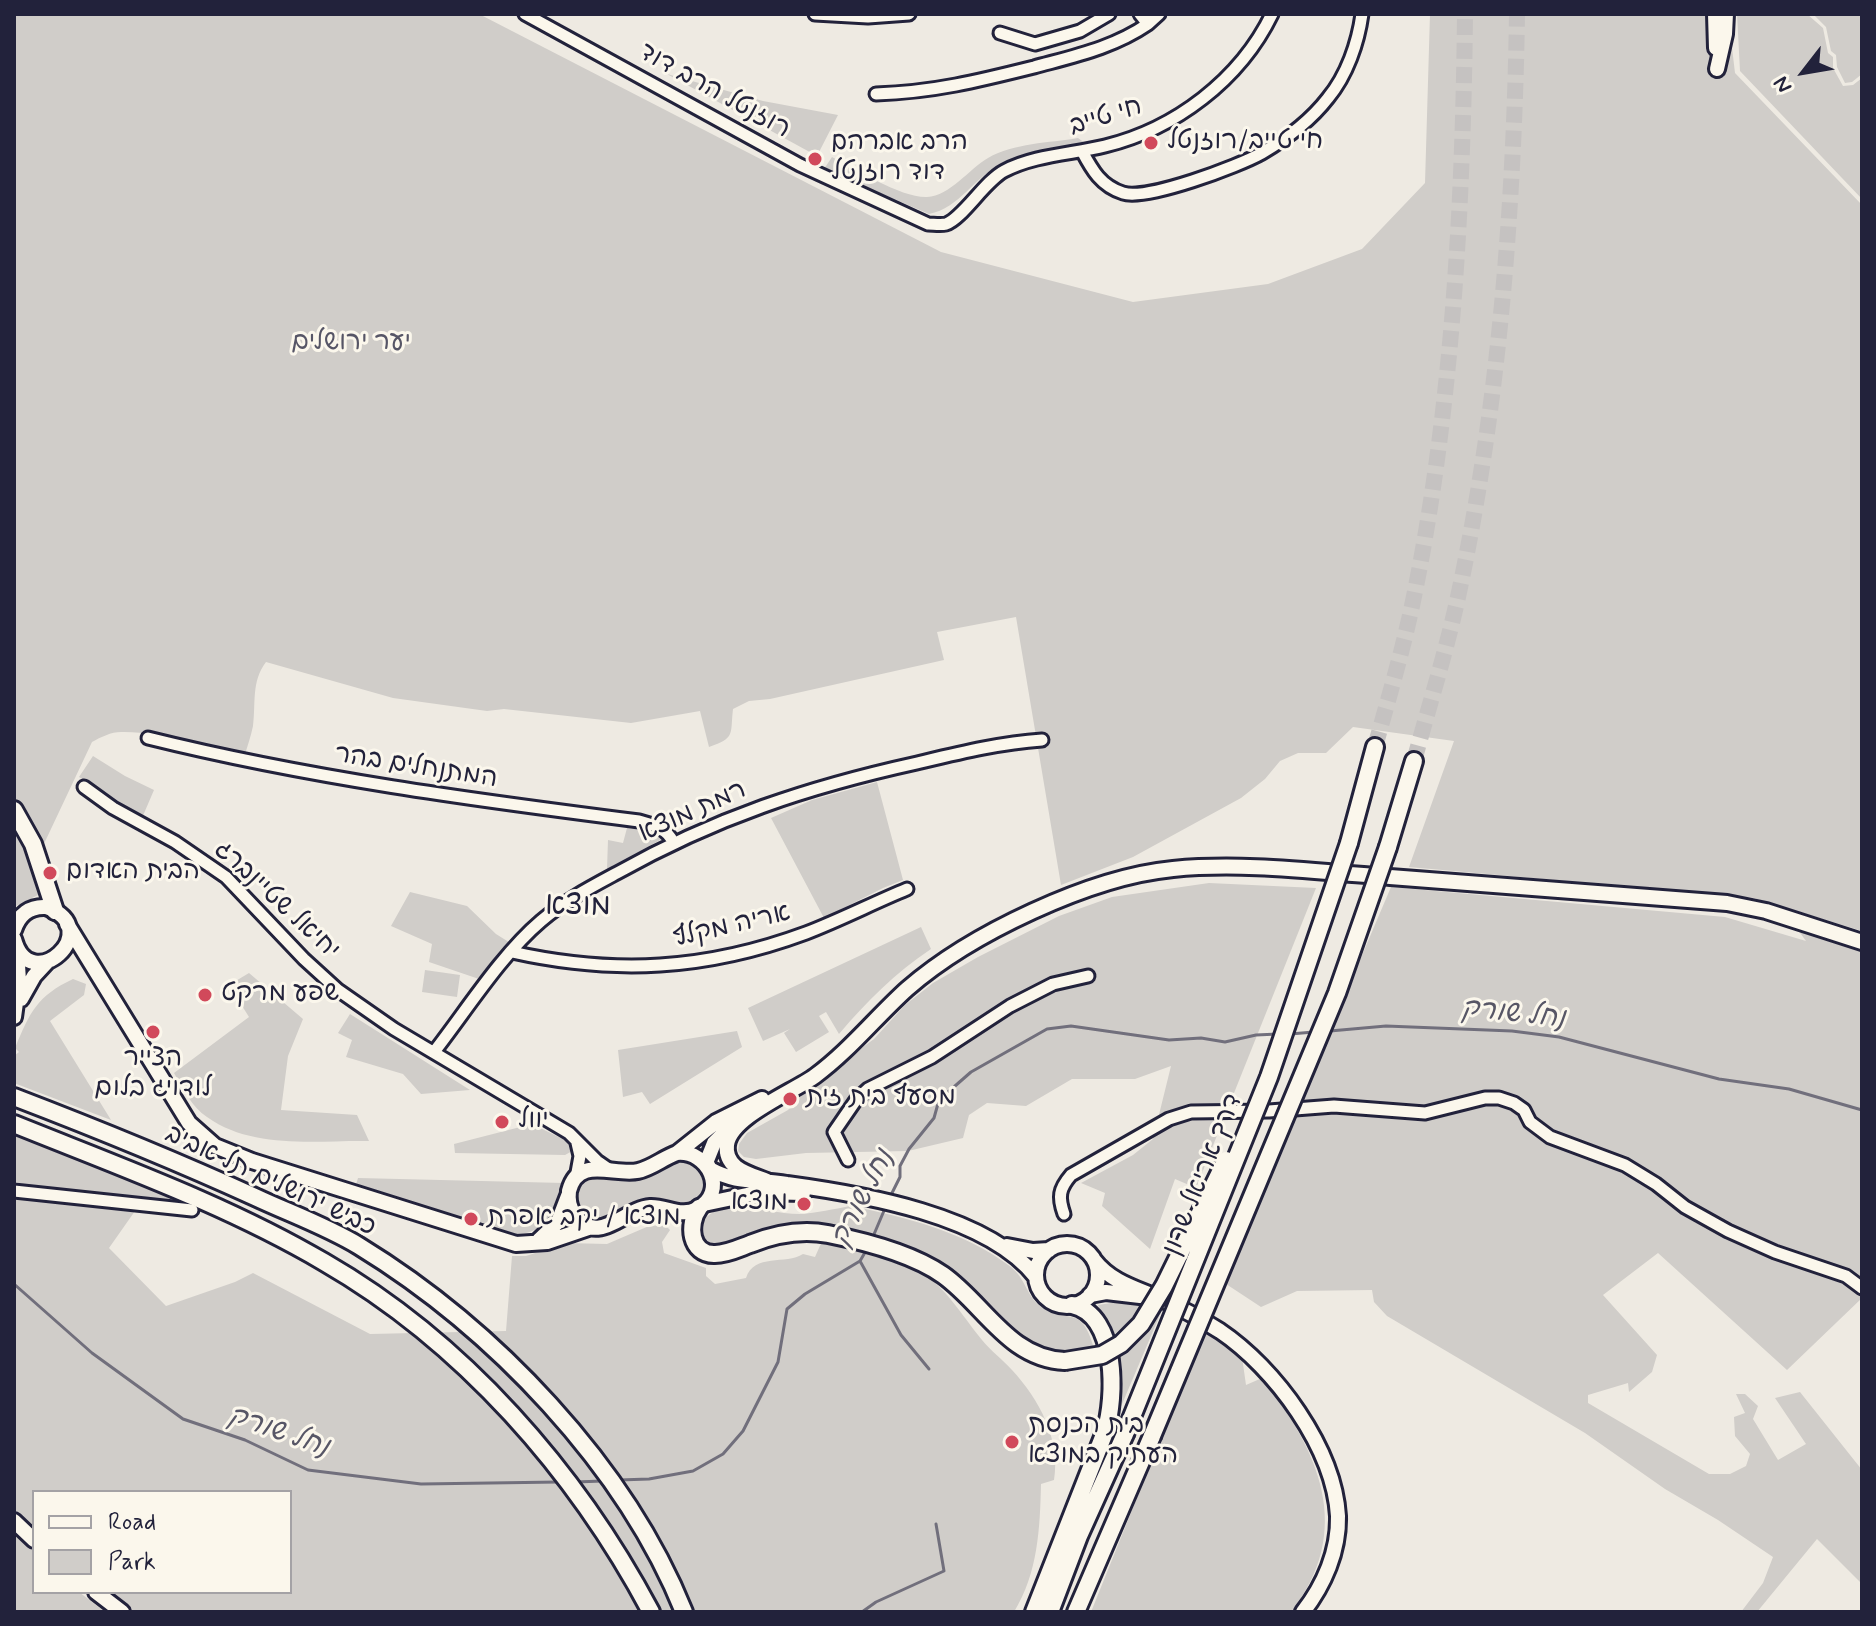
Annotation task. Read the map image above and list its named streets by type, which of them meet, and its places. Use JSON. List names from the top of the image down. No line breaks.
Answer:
{"streets":{"highway":["דרך אריאל שרון","כביש ירושלים תל אביב"],"street":["רוזנטל הרב דוד","חי טייב","המתנחלים בהר","רמת מוצא","יחיאל שטיינברג","אריה מקלף"]},"crossings":[["רוזנטל הרב דוד","חי טייב"],["המתנחלים בהר","רמת מוצא"],["רמת מוצא","יחיאל שטיינברג"],["רמת מוצא","אריה מקלף"]],"districts":["מוצא"],"water":["נחל שורק"],"parks":["יער ירושלים"],"places":["חי טייב/רוזנטל","הרב אברהם דוד רוזנטל","הבית האדום","שפע מרקט","הצייר לודויג בלום","מסעף בית זית","יוול","מוצא","מוצא / יקב אפרת","בית הכנסת העתיק במוצא"],"legend":["Road","Park"],"north":"bottom left"}
